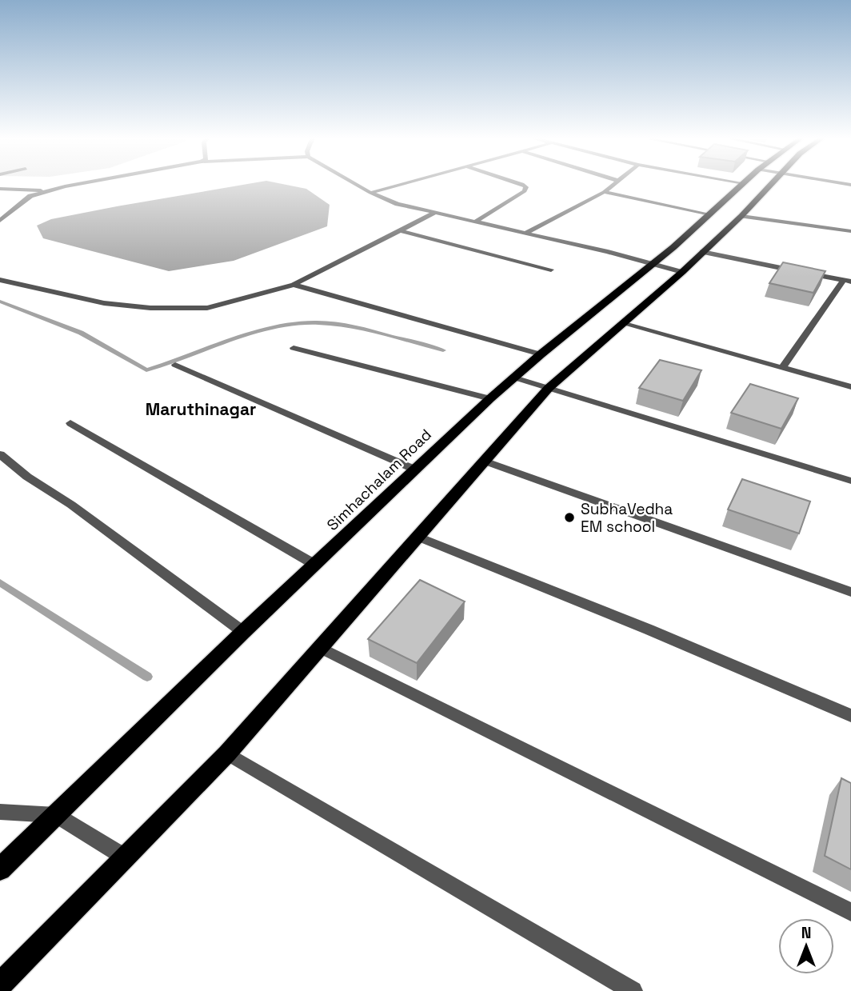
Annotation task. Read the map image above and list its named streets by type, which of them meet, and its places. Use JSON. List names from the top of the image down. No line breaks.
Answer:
{"streets":{"main road":["Simhachalam Road"]},"districts":["Maruthinagar"],"places":["SubhaVedha EM school"],"north":"top"}
